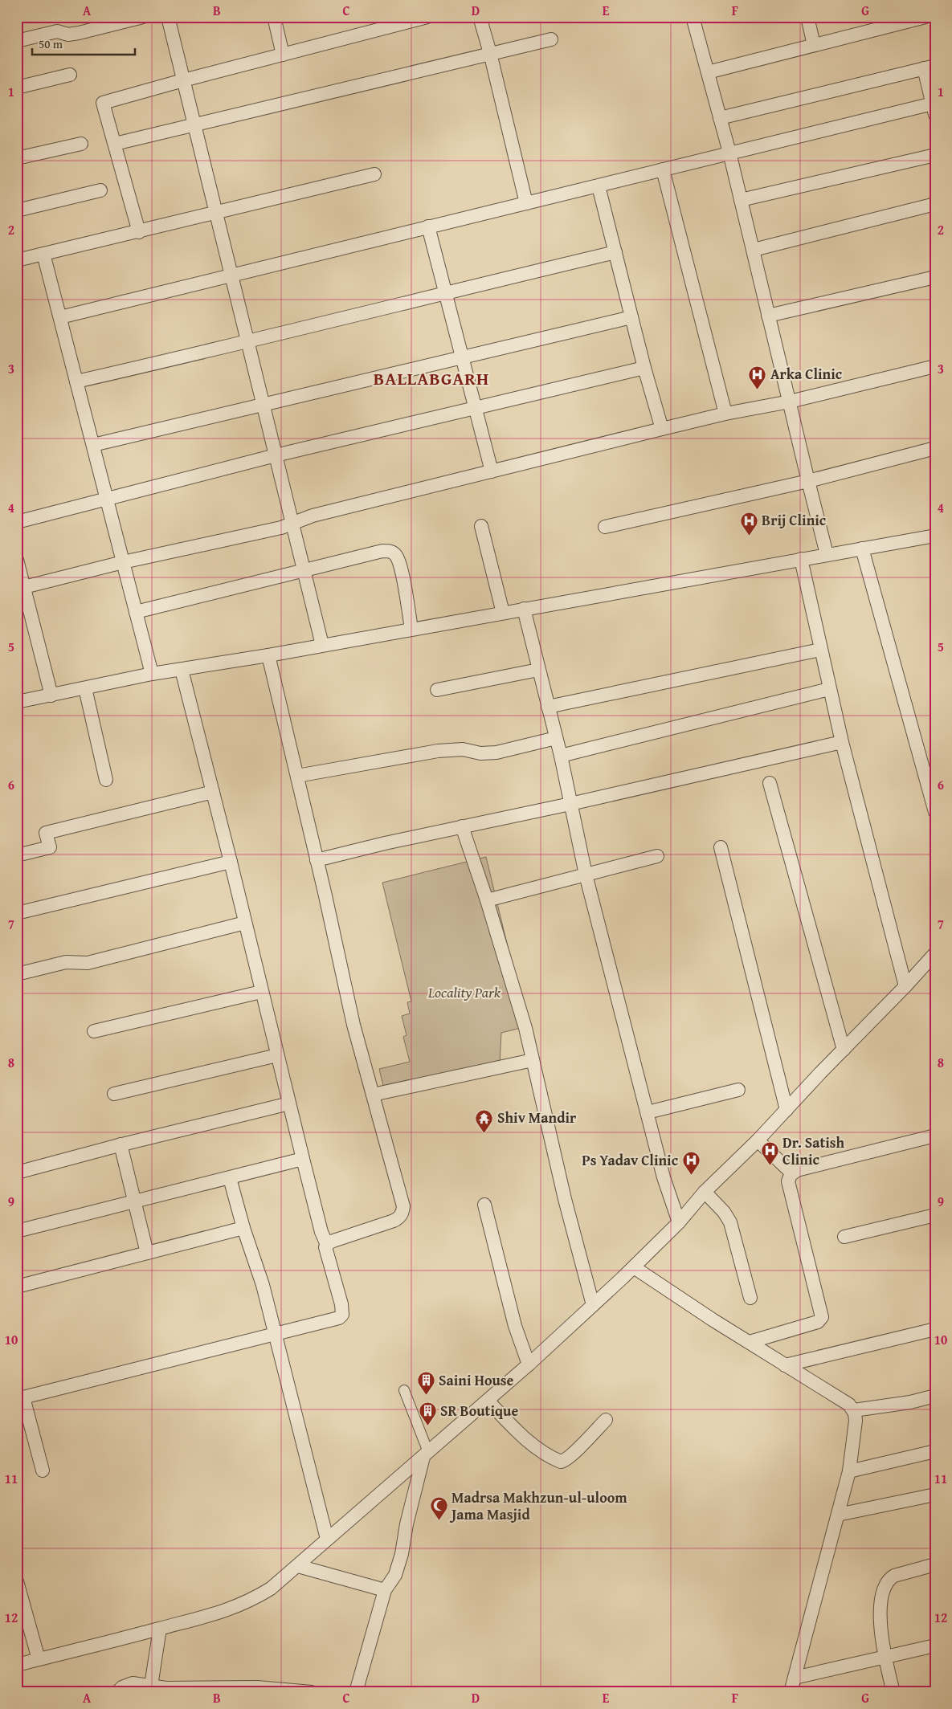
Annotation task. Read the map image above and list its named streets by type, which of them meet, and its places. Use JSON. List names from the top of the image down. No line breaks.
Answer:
{"districts":["BALLABGARH"],"parks":["Locality Park"],"places":{"hospital":["Arka Clinic","Brij Clinic","Dr. Satish Clinic","Ps Yadav Clinic"],"temple":["Shiv Mandir"],"building":["Saini House","SR Boutique"],"mosque":["Madrsa Makhzun-ul-uloom Jama Masjid"]},"scale_bar":"50 m","grid":{"columns":["A","B","C","D","E","F","G"],"rows":["1","2","3","4","5","6","7","8","9","10","11","12"]}}
